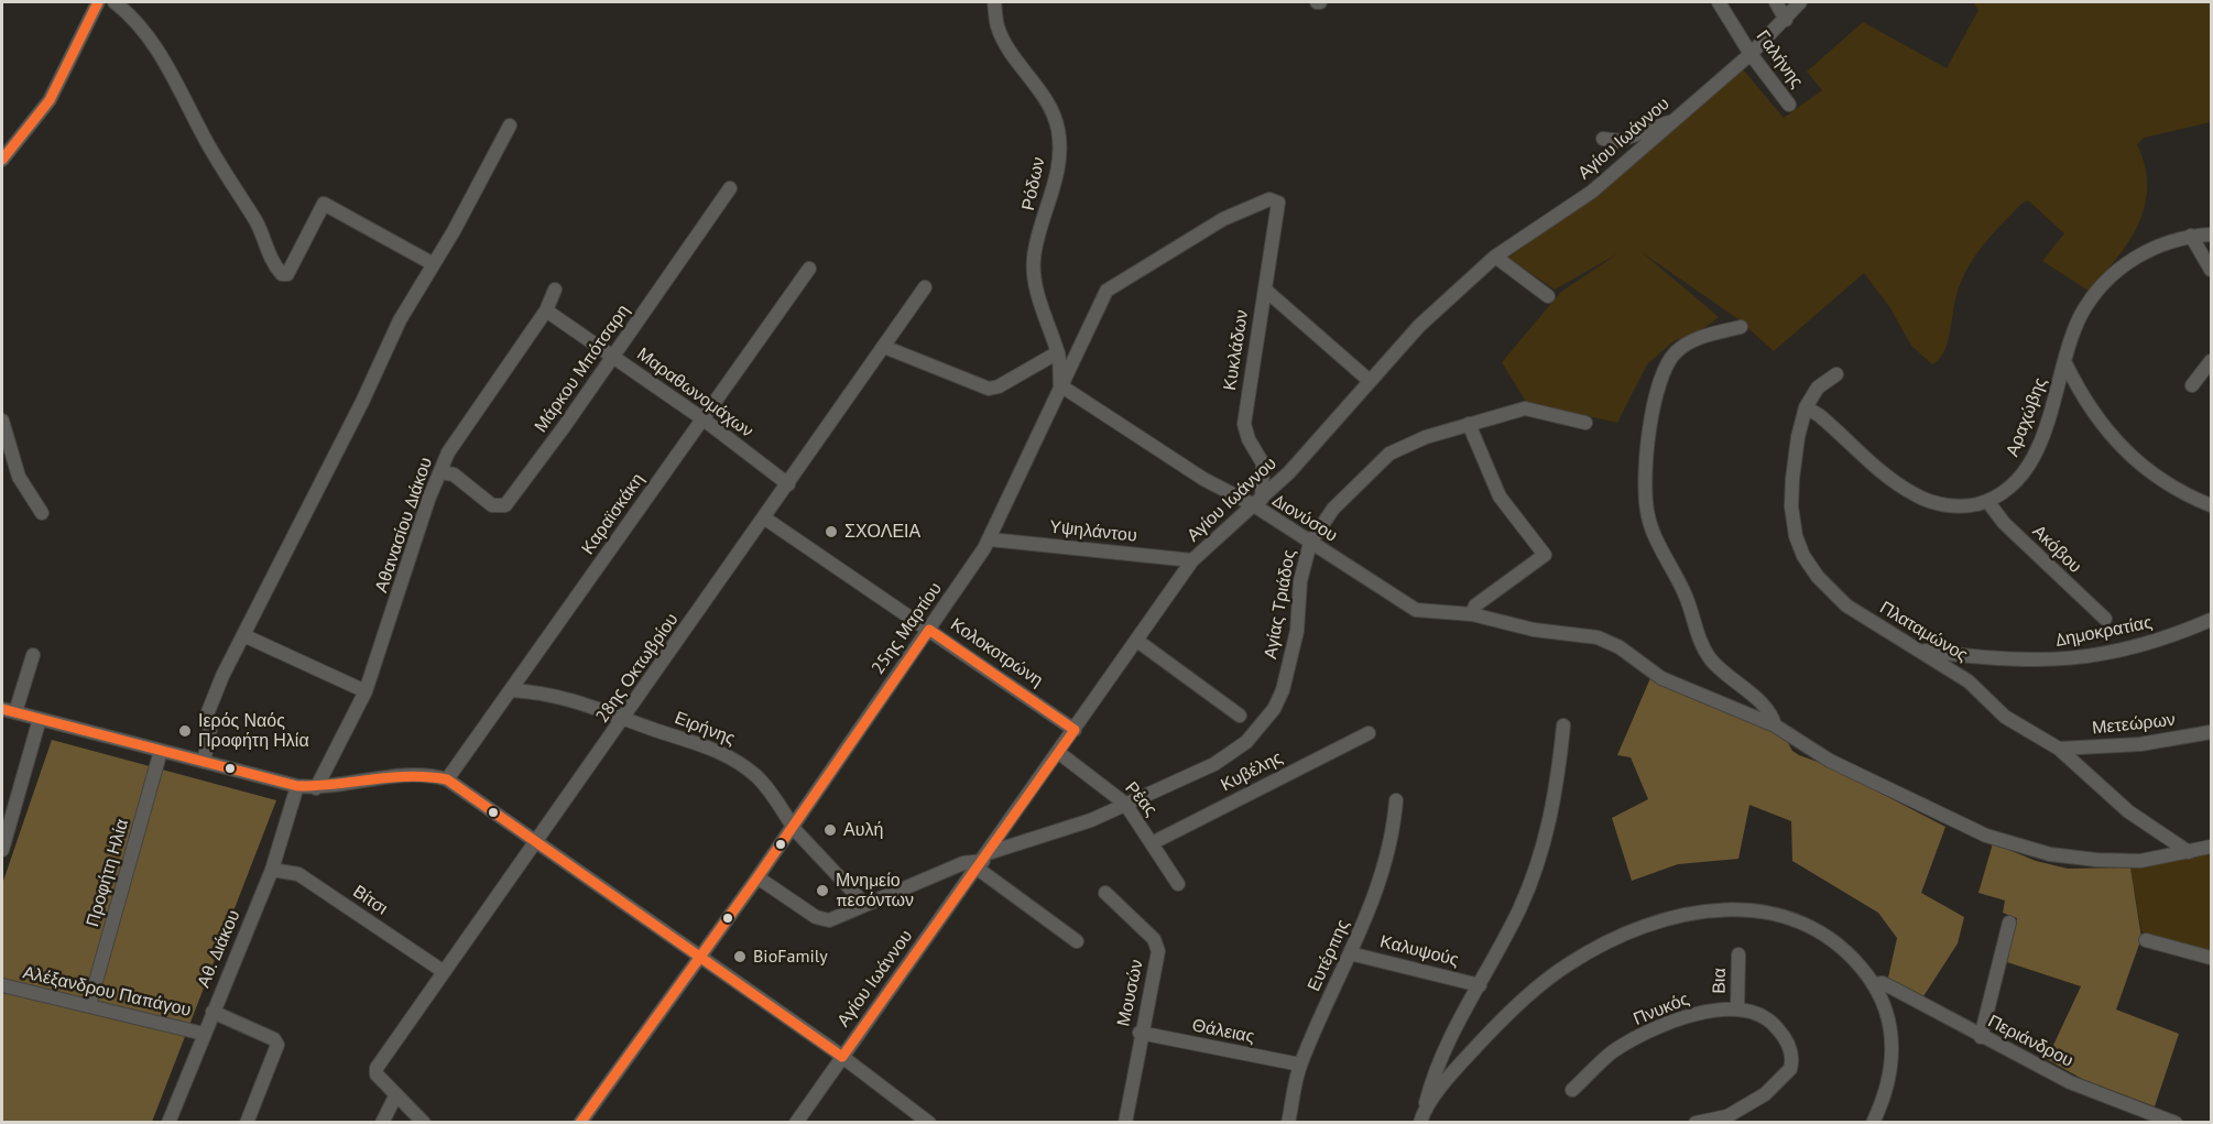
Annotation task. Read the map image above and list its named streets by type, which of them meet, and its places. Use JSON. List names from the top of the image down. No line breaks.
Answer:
{"streets":{"street":["Γαλήνης","Αγίου Ιωάννου","Ρόδων","Κυκλάδων","Μάρκου Μπότσαρη","Μαραθωνομάχων","Αραχώβης","Καραϊσκάκη","Διονύσου","Αθανασίου Διάκου","Υψηλάντου","Ακόβου","Αγίας Τριάδος","25ης Μαρτίου","Πλαταμώνος","Δημοκρατίας","Κολοκοτρώνη","28ης Οκτωβρίου","Μετεώρων","Ειρήνης","Κυβέλης","Ρέας","Προφήτη Ηλία","Βίτσι","Αθ. Διάκου","Καλυψούς","Ευτέρπης","Βια","Αλέξανδρου Παπάγου","Μουσών","Πνυκός","Θάλειας","Περιάνδρου"]},"crossings":[["Γαλήνης","Αγίου Ιωάννου"],["Αγίου Ιωάννου","Κυκλάδων"],["Αγίου Ιωάννου","Διονύσου"],["Αγίου Ιωάννου","Υψηλάντου"],["Αγίου Ιωάννου","Αγίας Τριάδος"],["Αγίου Ιωάννου","Κολοκοτρώνη"],["Αγίου Ιωάννου","Ρέας"],["Ρόδων","Διονύσου"],["Ρόδων","25ης Μαρτίου"],["Κυκλάδων","Διονύσου"],["Κυκλάδων","25ης Μαρτίου"],["Μάρκου Μπότσαρη","Μαραθωνομάχων"],["Μάρκου Μπότσαρη","Αθανασίου Διάκου"],["Μαραθωνομάχων","Καραϊσκάκη"],["Μαραθωνομάχων","Αθανασίου Διάκου"],["Μαραθωνομάχων","28ης Οκτωβρίου"],["Αραχώβης","Ακόβου"],["Αραχώβης","Πλαταμώνος"],["Καραϊσκάκη","Ειρήνης"],["Διονύσου","Αγίας Τριάδος"],["Διονύσου","25ης Μαρτίου"],["Υψηλάντου","25ης Μαρτίου"],["Αγίας Τριάδος","Ρέας"],["25ης Μαρτίου","Κολοκοτρώνη"],["25ης Μαρτίου","Ειρήνης"],["Πλαταμώνος","Δημοκρατίας"],["Πλαταμώνος","Μετεώρων"],["Κολοκοτρώνη","28ης Οκτωβρίου"],["28ης Οκτωβρίου","Ειρήνης"],["28ης Οκτωβρίου","Βίτσι"],["Κυβέλης","Ρέας"],["Προφήτη Ηλία","Αλέξανδρου Παπάγου"],["Βίτσι","Αθ. Διάκου"],["Αθ. Διάκου","Αλέξανδρου Παπάγου"],["Καλυψούς","Ευτέρπης"],["Ευτέρπης","Θάλειας"],["Βια","Πνυκός"],["Μουσών","Θάλειας"]],"places":["ΣΧΟΛΕΙΑ","Ιερός Ναός Προφήτη Ηλία","Αυλή","Μνημείο πεσόντων","BioFamily"]}
